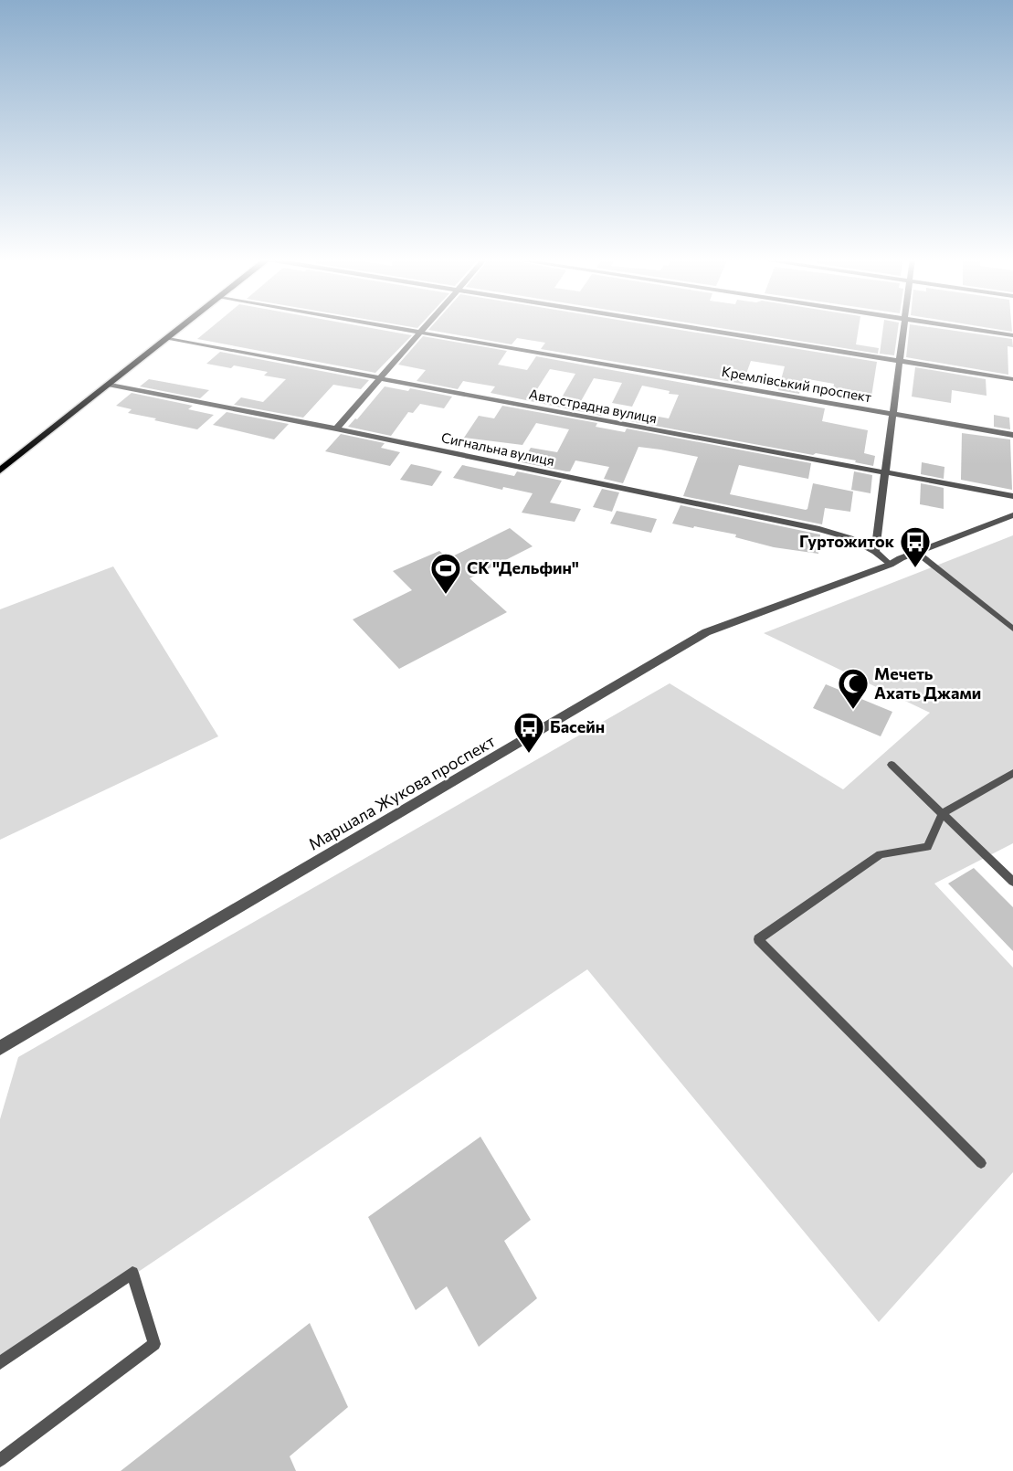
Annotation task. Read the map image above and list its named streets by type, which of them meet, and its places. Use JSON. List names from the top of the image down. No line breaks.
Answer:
{"streets":{"street":["Кремлівський проспект","Автострадна вулиця","Сигнальна вулиця","Маршала Жукова проспект"]},"crossings":[["Сигнальна вулиця","Маршала Жукова проспект"]],"places":{"bus stop":["Гуртожиток","Басейн"],"sports":["СК \"Дельфин\""],"mosque":["Мечеть Ахать Джами"]}}
